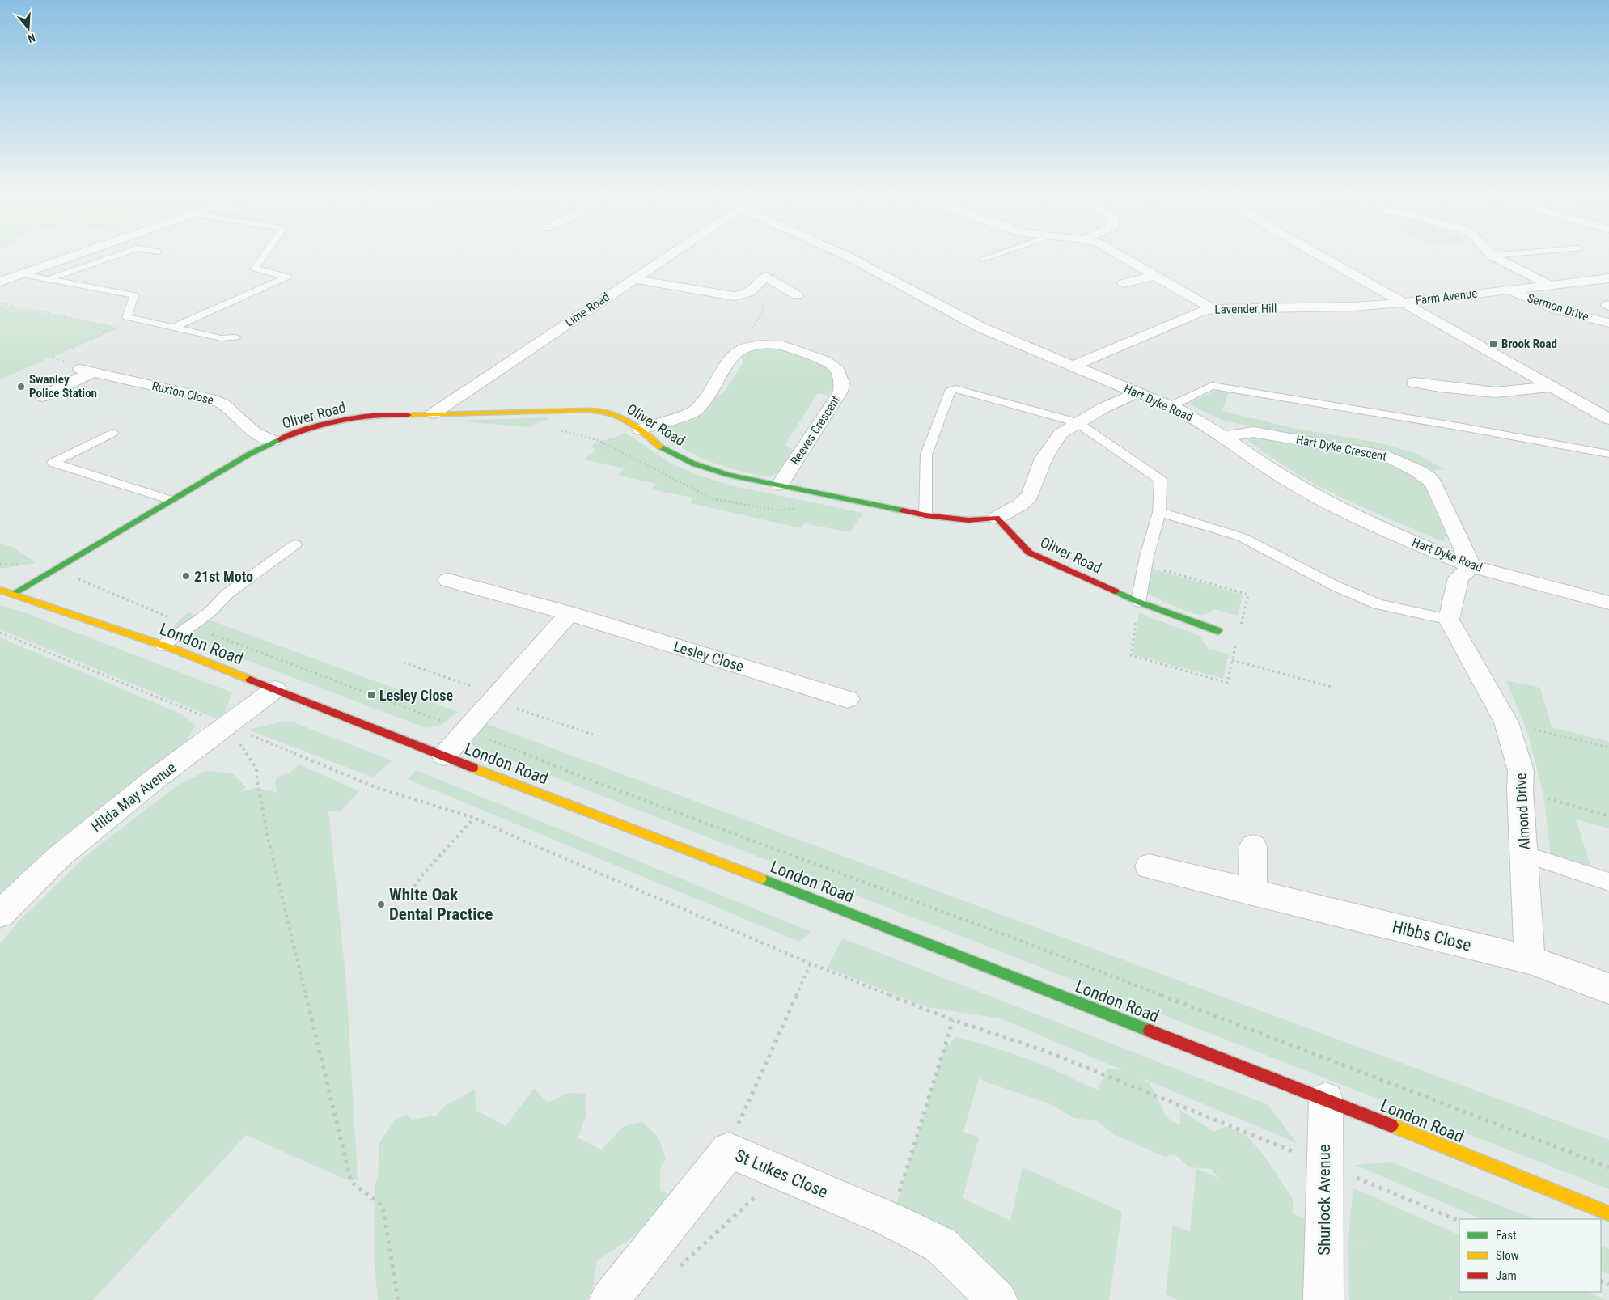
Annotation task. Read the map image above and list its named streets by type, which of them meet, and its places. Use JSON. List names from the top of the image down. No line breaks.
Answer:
{"streets":{"street":["Farm Avenue","Sermon Drive","Lavender Hill","Lime Road","Ruxton Close","Hart Dyke Road","Oliver Road","Reeves Crescent","Hart Dyke Crescent","London Road","Lesley Close","Hilda May Avenue","Almond Drive","Hibbs Close","St Lukes Close","Shurlock Avenue"]},"crossings":[["Farm Avenue","Sermon Drive"],["Farm Avenue","Lavender Hill"],["Lavender Hill","Hart Dyke Road"],["Lime Road","Oliver Road"],["Ruxton Close","Oliver Road"],["Hart Dyke Road","Hart Dyke Crescent"],["Oliver Road","Reeves Crescent"],["Oliver Road","London Road"],["London Road","Hilda May Avenue"],["London Road","Shurlock Avenue"],["Almond Drive","Hibbs Close"]],"places":{"transit":["Brook Road","Lesley Close"],"other":["Swanley Police Station","21st Moto","White Oak Dental Practice"]},"legend":["Fast","Slow","Jam"],"north":"bottom"}
